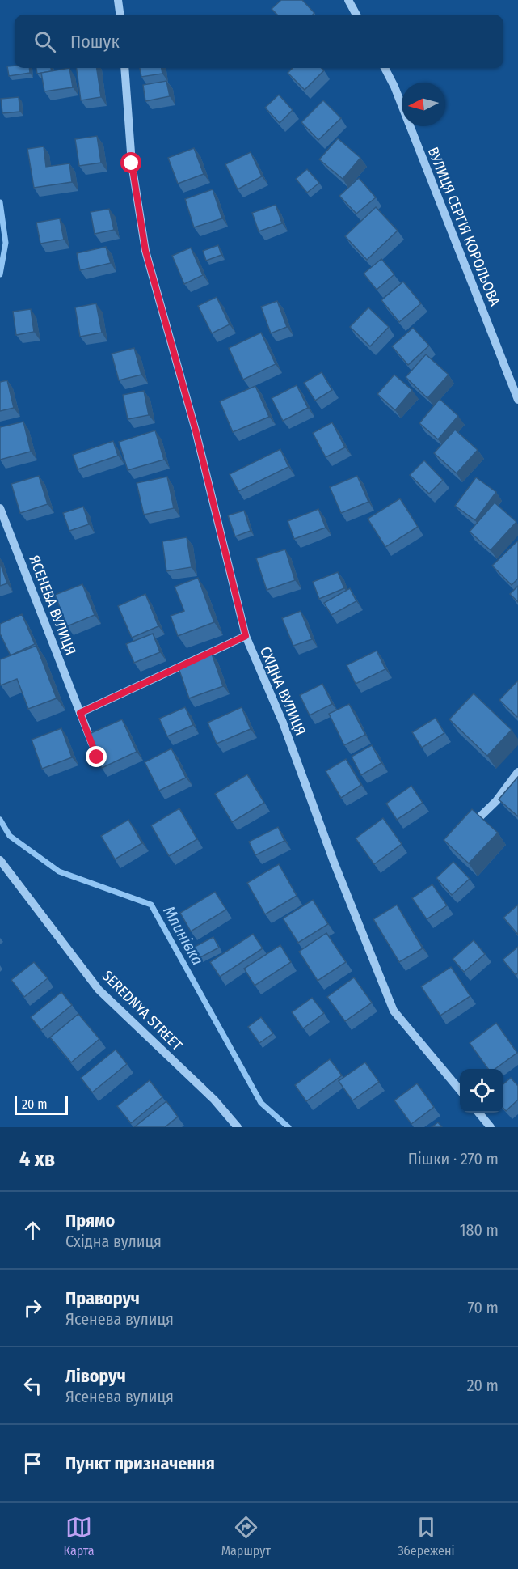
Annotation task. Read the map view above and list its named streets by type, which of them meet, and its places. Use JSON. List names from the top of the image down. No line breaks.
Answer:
{"streets":{"street":["ВУЛИЦЯ СЕРГІЯ КОРОЛЬОВА","ЯСЕНЕВА ВУЛИЦЯ","СХІДНА ВУЛИЦЯ","SEREDNYA STREET"]},"water":["Млинівка"],"scale_bar":"20 m","north":"left","page":{"search":"Пошук","scale":"20 m","heading":["4 хв","Пішки · 270 m"],"list":[["Прямо","Східна вулиця","180 m"],["Праворуч","Ясенева вулиця","70 m"],["Ліворуч","Ясенева вулиця","20 m"],"Пункт призначення"],"nav":["Карта","Маршрут","Збережені"]}}
